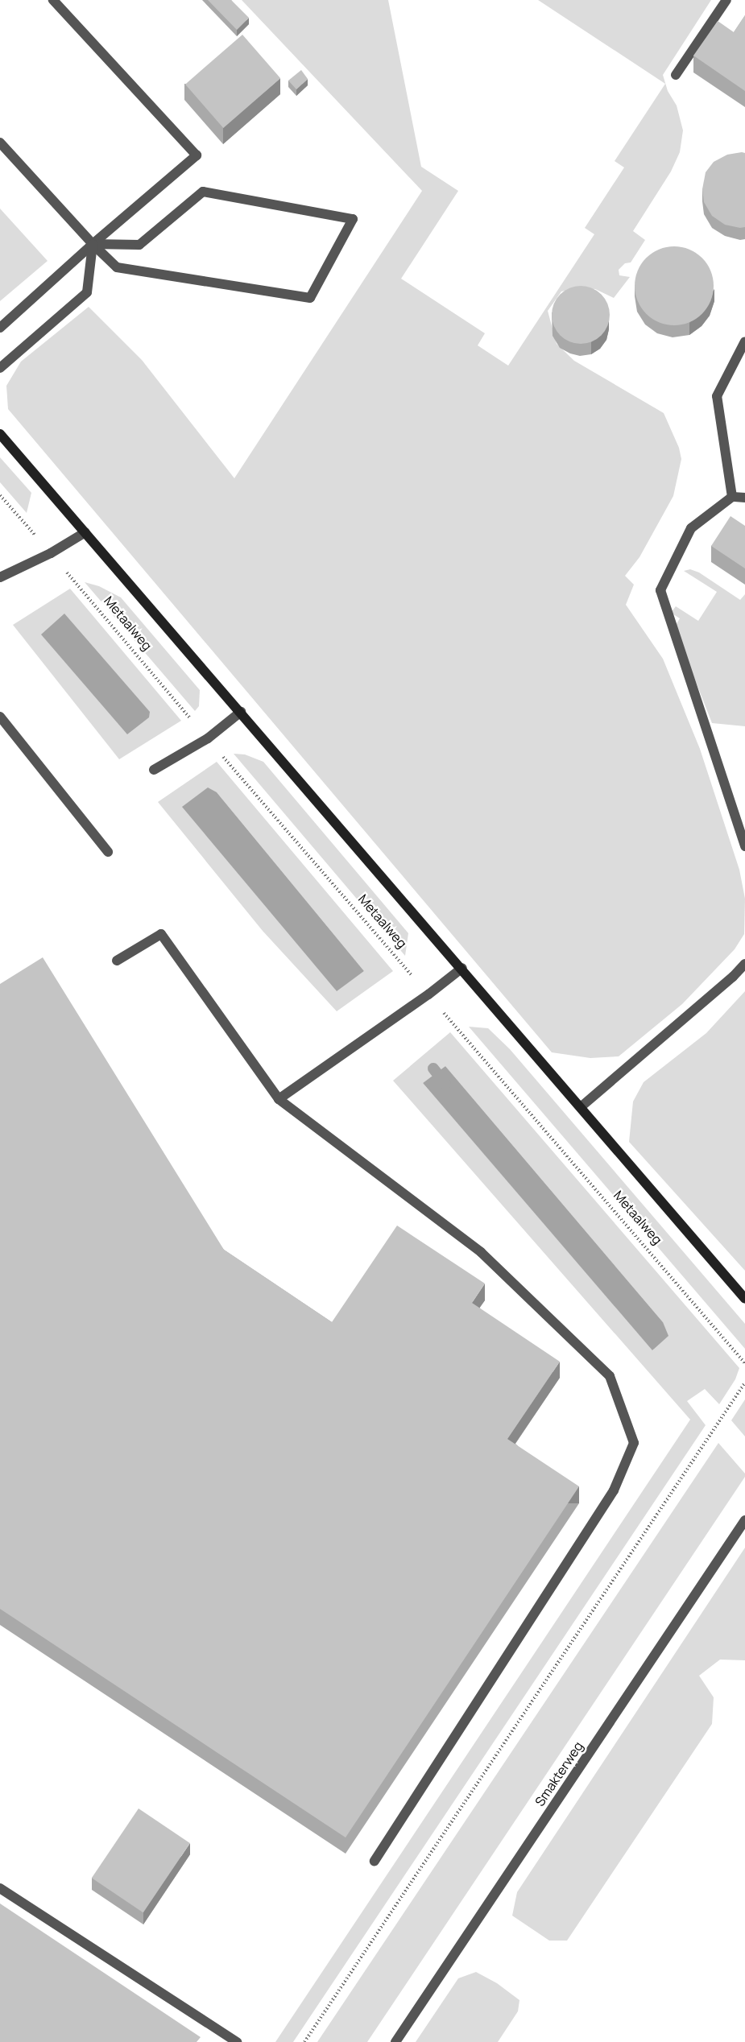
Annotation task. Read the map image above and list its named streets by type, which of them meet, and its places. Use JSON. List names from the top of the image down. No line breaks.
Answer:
{"streets":{"street":["Metaalweg","Smakterweg"]}}
